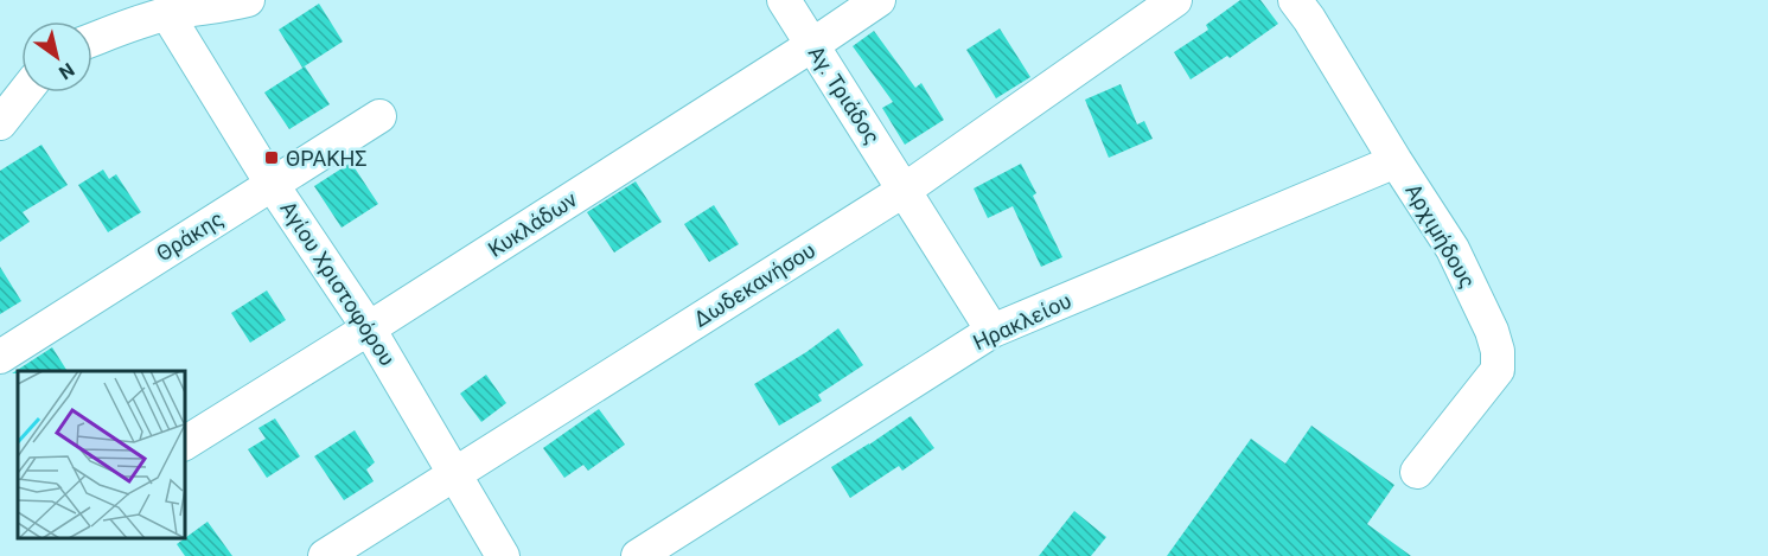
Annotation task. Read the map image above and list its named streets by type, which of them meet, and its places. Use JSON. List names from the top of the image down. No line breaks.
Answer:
{"streets":{"street":["Αγ. Τριάδος","Κυκλάδων","Θράκης","Αρχιμήδους","Αγίου Χριστοφόρου","Δωδεκανήσου","Ηρακλείου"]},"crossings":[["Αγ. Τριάδος","Κυκλάδων"],["Αγ. Τριάδος","Δωδεκανήσου"],["Αγ. Τριάδος","Ηρακλείου"],["Κυκλάδων","Αγίου Χριστοφόρου"],["Θράκης","Αγίου Χριστοφόρου"],["Αρχιμήδους","Ηρακλείου"],["Αγίου Χριστοφόρου","Δωδεκανήσου"]],"places":{"transit":["ΘΡΑΚΗΣ"]},"north":"bottom right"}
